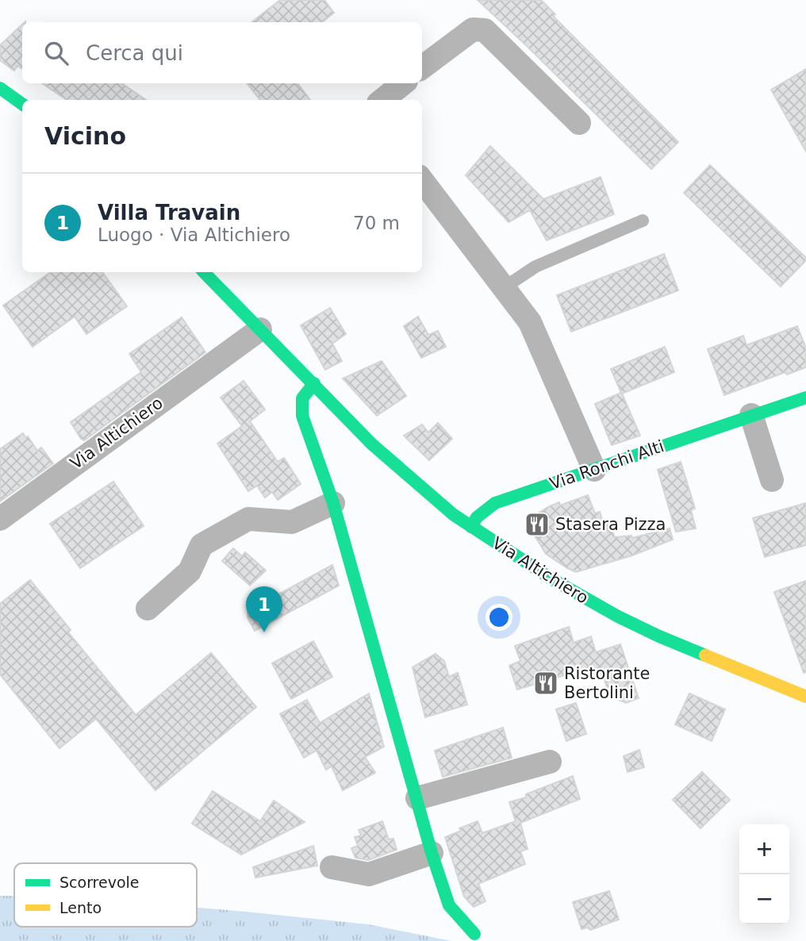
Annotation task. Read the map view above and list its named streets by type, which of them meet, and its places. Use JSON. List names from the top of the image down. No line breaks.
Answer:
{"streets":{"street":["Via Altichiero","Via Ronchi Alti"]},"crossings":[["Via Altichiero","Via Ronchi Alti"]],"places":{"restaurant":["Stasera Pizza","Ristorante Bertolini"]},"legend":["Scorrevole","Lento"],"page":{"search":"Cerca qui","heading":"Vicino","list":[{"mark":"1","name":"Villa Travain","note":"Luogo · Via Altichiero","value":"70 m"}],"pins":"1","map_buttons":["+","−"]}}
